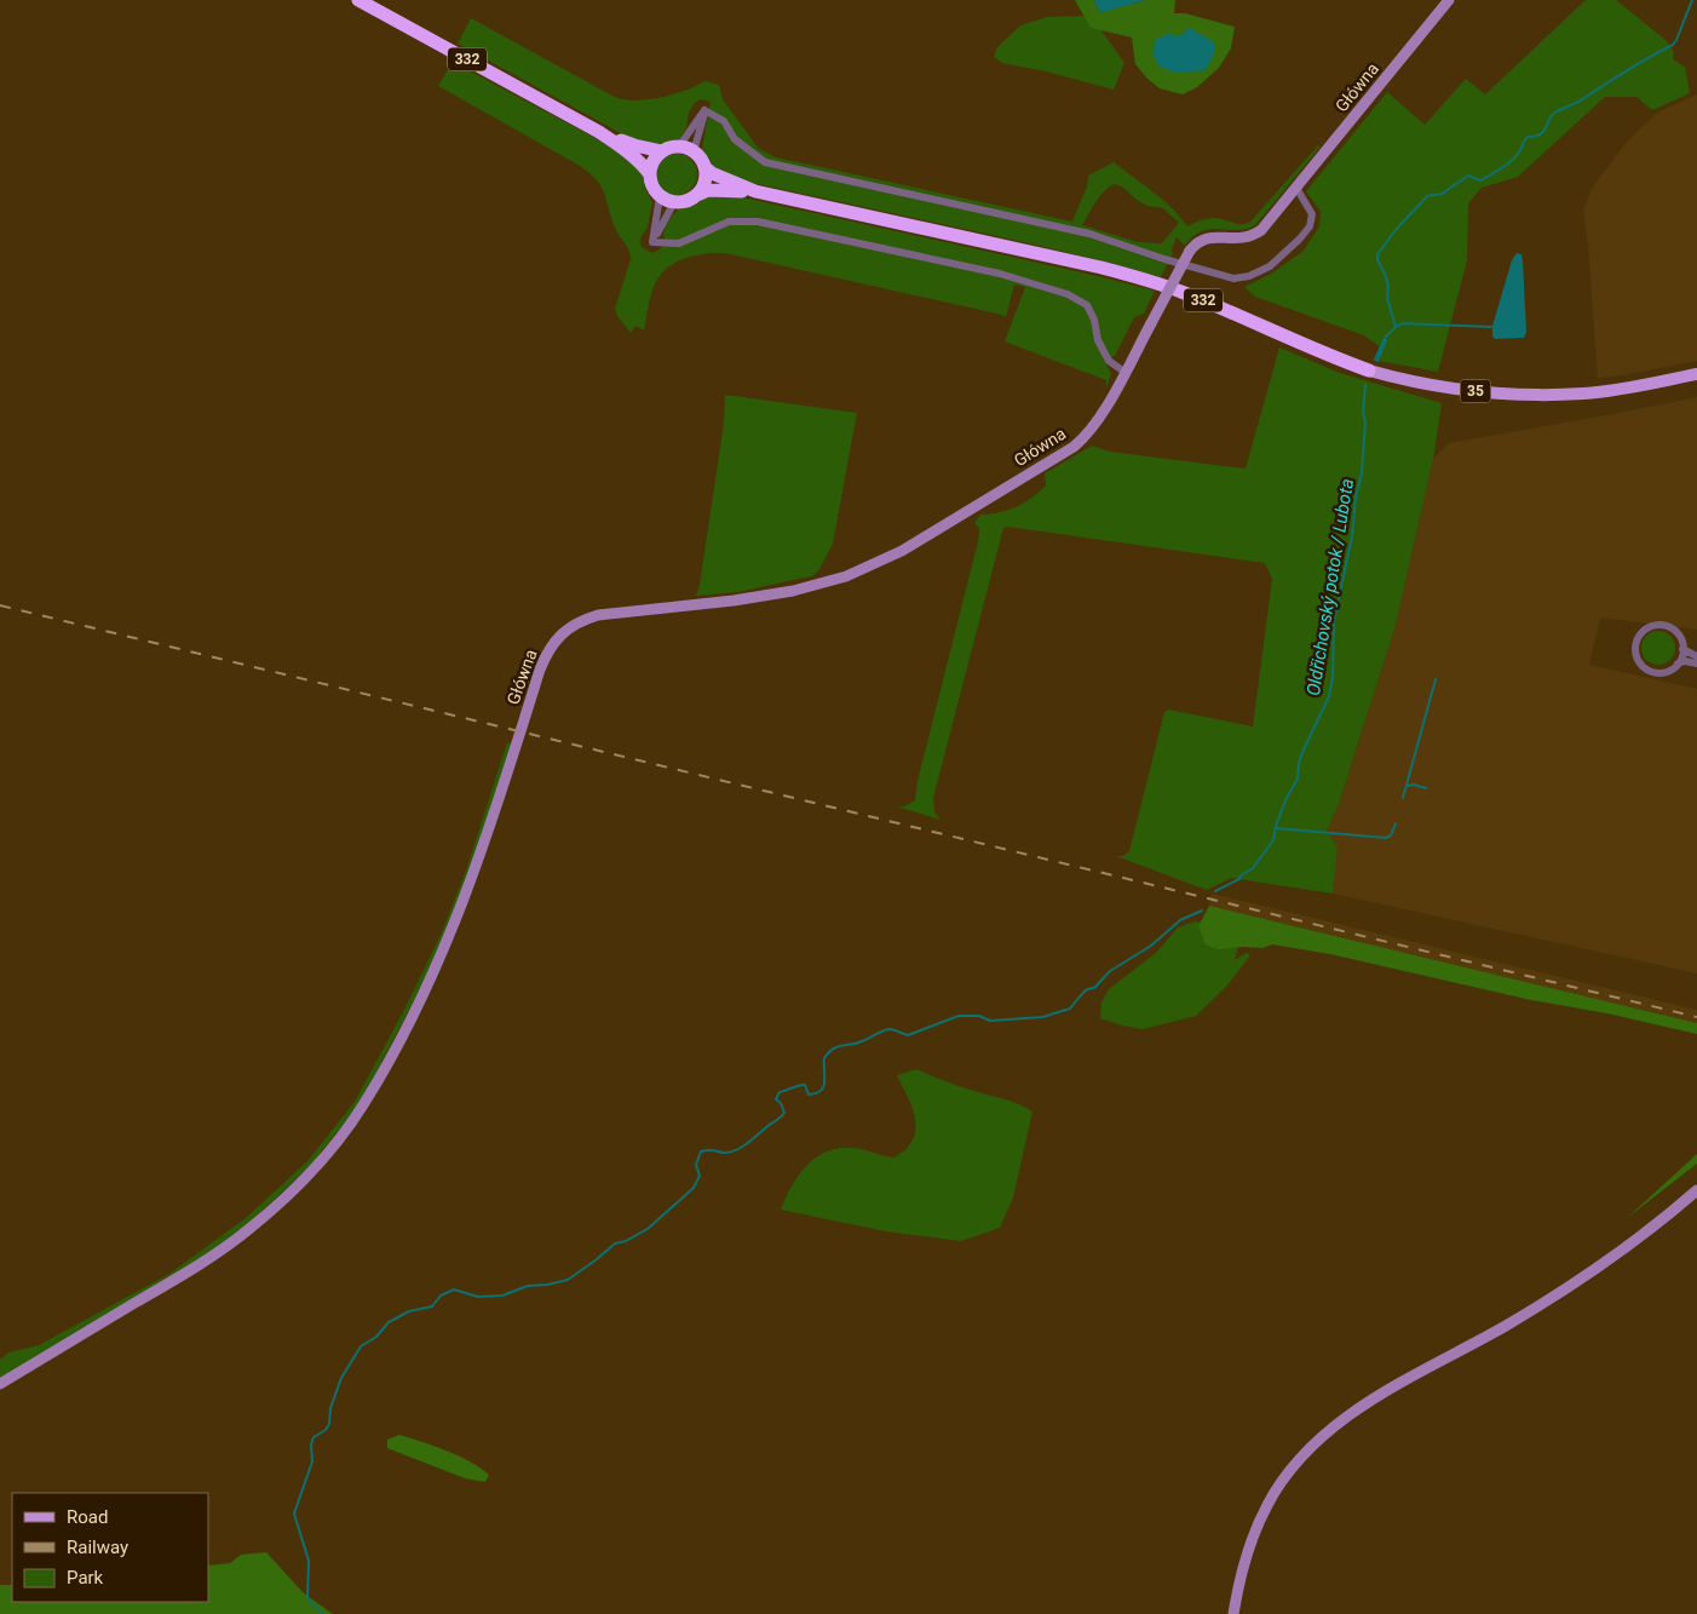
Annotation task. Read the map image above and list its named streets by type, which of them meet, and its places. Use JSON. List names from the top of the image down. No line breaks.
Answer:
{"streets":{"highway":["332"],"main road":["35"],"street":["Główna"]},"crossings":[["332","35"]],"water":["Oldřichovský potok / Lubota"],"legend":["Road","Railway","Park"]}
